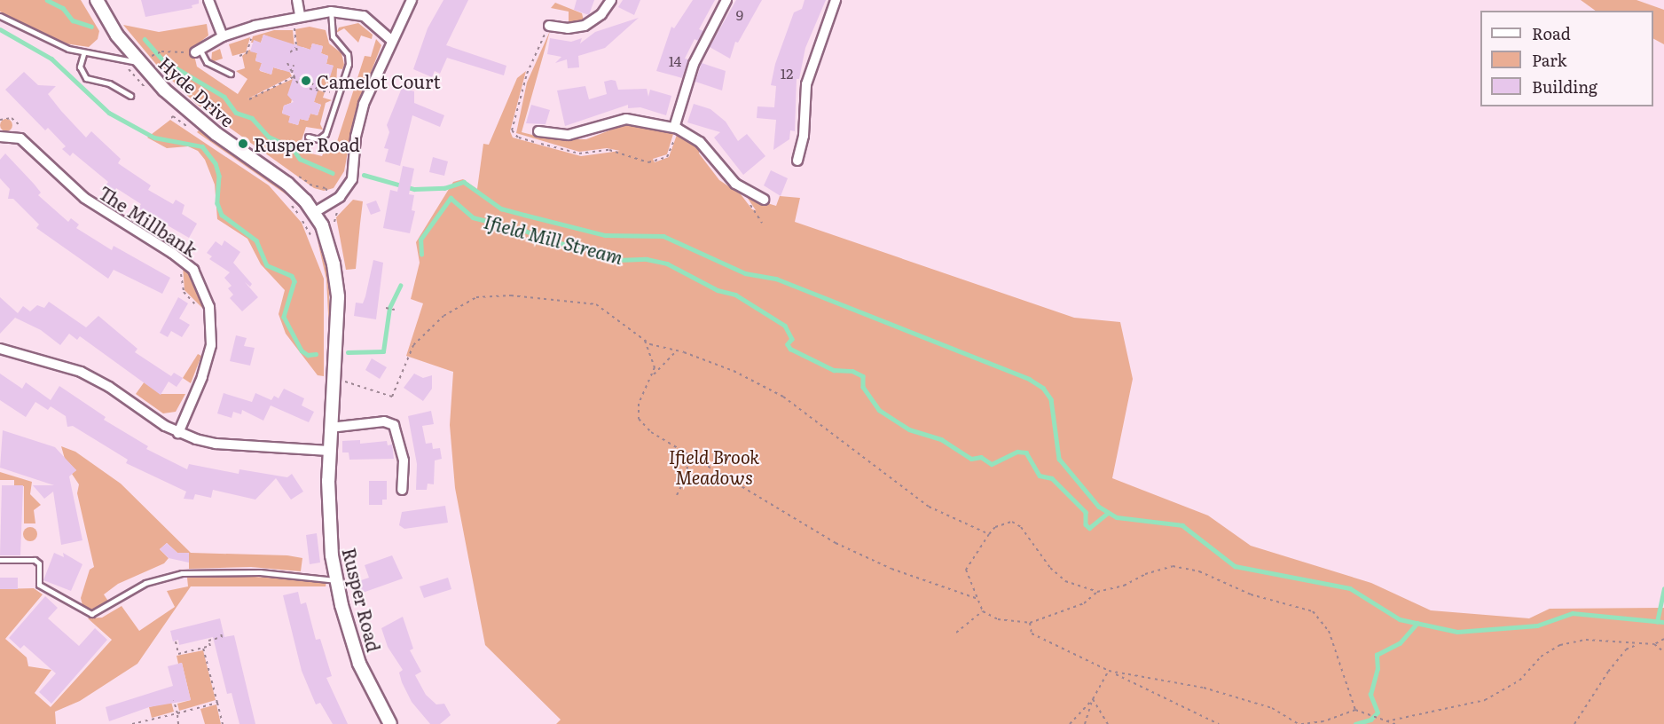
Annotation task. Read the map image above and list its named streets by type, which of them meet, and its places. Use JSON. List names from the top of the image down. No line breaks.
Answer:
{"streets":{"street":["Hyde Drive","The Millbank","Rusper Road"]},"crossings":[["Hyde Drive","Rusper Road"]],"water":["Ifield Mill Stream"],"parks":["Ifield Brook Meadows"],"places":["Camelot Court","Rusper Road"],"house_numbers":["9","14","12"],"legend":["Road","Park","Building"]}
